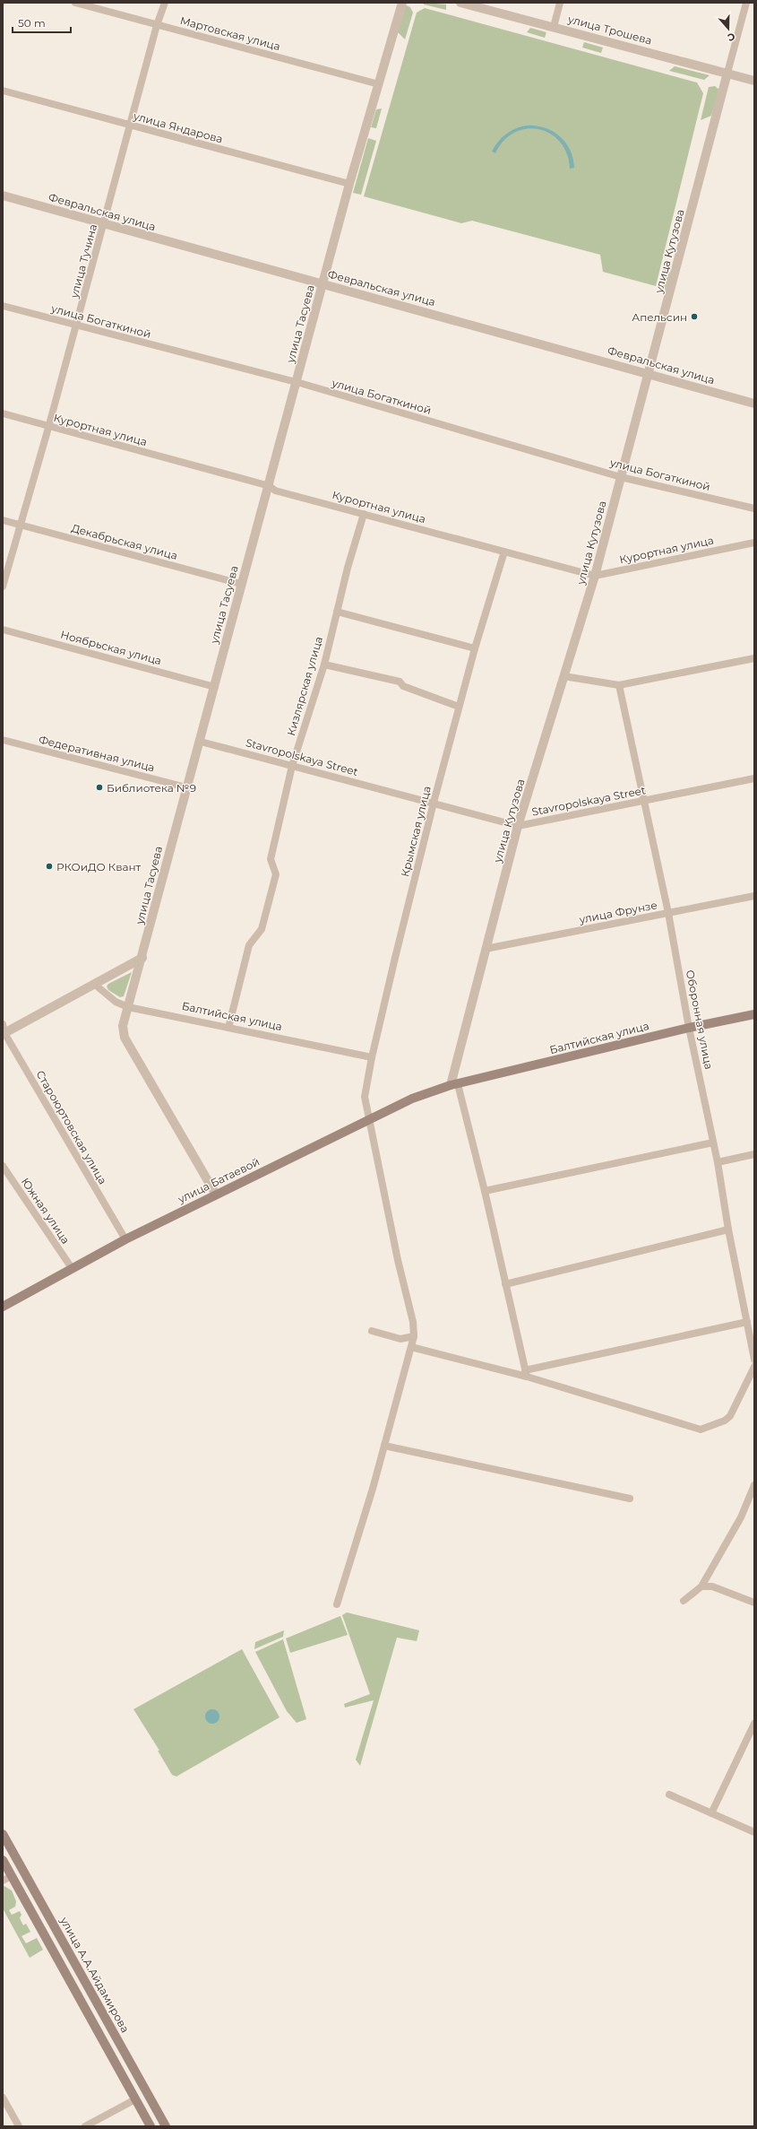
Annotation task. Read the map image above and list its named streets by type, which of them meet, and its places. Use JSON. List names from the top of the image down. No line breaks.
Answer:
{"streets":{"main road":["Балтийская улица","улица Батаевой","улица А.А.Айдамирова"],"street":["улица Трошева","Мартовская улица","улица Яндарова","Февральская улица","улица Кутузова","улица Тучина","улица Богаткиной","улица Тасуева","Курортная улица","Декабрьская улица","Ноябрьская улица","Кизлярская улица","Федеративная улица","Stavropolskaya Street","Крымская улица","улица Фрунзе","Оборонная улица","Староюртовская улица","Южная улица"]},"crossings":[["улица Трошева","улица Кутузова"],["Мартовская улица","улица Тучина"],["Мартовская улица","улица Тасуева"],["улица Яндарова","улица Тучина"],["улица Яндарова","улица Тасуева"],["Февральская улица","улица Кутузова"],["Февральская улица","улица Тучина"],["Февральская улица","улица Тасуева"],["улица Кутузова","улица Богаткиной"],["улица Кутузова","Курортная улица"],["улица Кутузова","Stavropolskaya Street"],["улица Кутузова","улица Фрунзе"],["улица Кутузова","Балтийская улица"],["улица Кутузова","улица Батаевой"],["улица Тучина","улица Богаткиной"],["улица Тучина","Курортная улица"],["улица Тучина","Декабрьская улица"],["улица Богаткиной","улица Тасуева"],["улица Тасуева","Курортная улица"],["улица Тасуева","Декабрьская улица"],["улица Тасуева","Ноябрьская улица"],["улица Тасуева","Федеративная улица"],["улица Тасуева","Stavropolskaya Street"],["улица Тасуева","Балтийская улица"],["улица Тасуева","улица Батаевой"],["Курортная улица","Кизлярская улица"],["Курортная улица","Крымская улица"],["Кизлярская улица","Stavropolskaya Street"],["Кизлярская улица","Балтийская улица"],["Stavropolskaya Street","Крымская улица"],["Stavropolskaya Street","Оборонная улица"],["Крымская улица","Балтийская улица"],["Крымская улица","улица Батаевой"],["улица Фрунзе","Оборонная улица"],["Балтийская улица","Оборонная улица"],["Балтийская улица","улица Батаевой"],["Староюртовская улица","улица Батаевой"],["улица Батаевой","Южная улица"]],"places":["Апельсин","Библиотека №9","РКОиДО Квант"],"scale_bar":"50 m","north":"bottom"}
